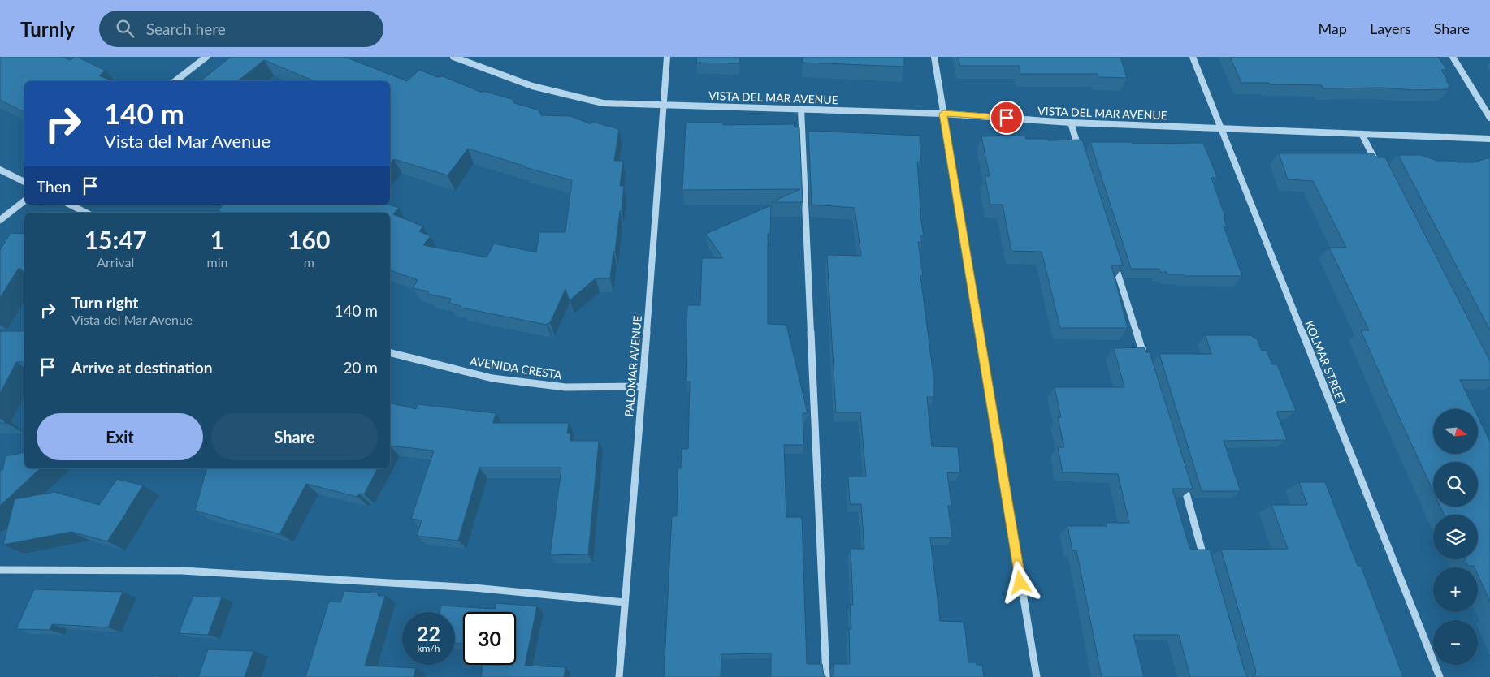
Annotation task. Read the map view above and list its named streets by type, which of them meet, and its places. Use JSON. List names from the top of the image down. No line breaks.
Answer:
{"streets":{"street":["VISTA DEL MAR AVENUE","KOLMAR STREET","PALOMAR AVENUE","AVENIDA CRESTA"]},"crossings":[["VISTA DEL MAR AVENUE","KOLMAR STREET"],["VISTA DEL MAR AVENUE","PALOMAR AVENUE"],["PALOMAR AVENUE","AVENIDA CRESTA"]],"north":"right","page":{"header":"Turnly","search":"Search here","nav":["Map","Layers","Share"],"turn":["140 m","Vista del Mar Avenue"],"then":"Then","eta":["15:47","Arrival","1","min","160","m"],"list":[{"name":"Turn right","note":"Vista del Mar Avenue","value":"140 m"},{"name":"Arrive at destination","value":"20 m"}],"buttons":["Exit","Share"],"map_buttons":["+","−"],"speed":"22 km/h","limit":"30"}}
